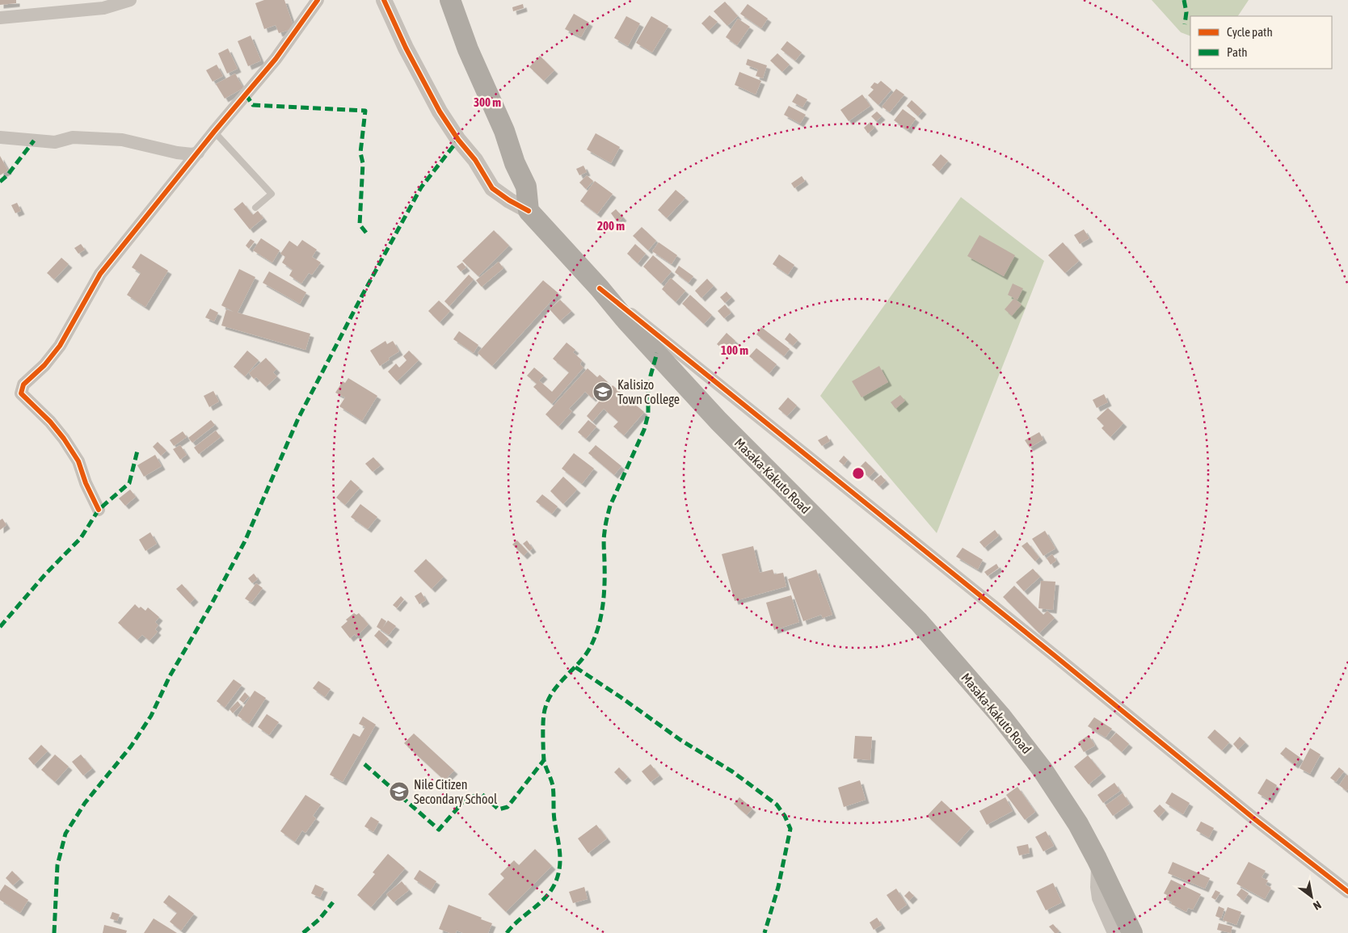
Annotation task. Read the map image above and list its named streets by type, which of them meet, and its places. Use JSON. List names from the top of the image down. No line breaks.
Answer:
{"streets":{"highway":["Masaka-Kakuto Road"]},"places":{"school or university":["Kalisizo Town College","Nile Citizen Secondary School"]},"legend":["Cycle path","Path"],"north":"bottom right","rings":["300 m","200 m","100 m"]}
